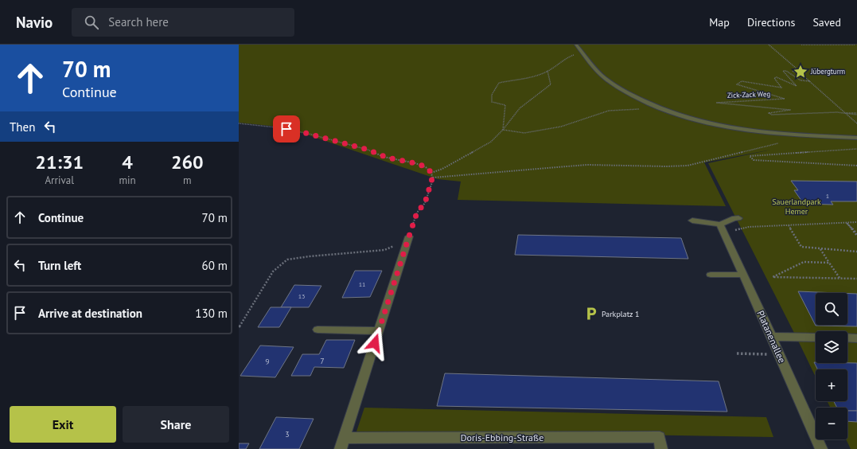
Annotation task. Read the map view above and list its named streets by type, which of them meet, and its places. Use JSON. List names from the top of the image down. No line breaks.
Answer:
{"streets":{"street":["Platanenallee","Doris-Ebbing-Straße"],"path":["Zick-Zack Weg"]},"parks":["Sauerlandpark Hemer"],"places":{"place":["Jübergturm"],"parking":["Parkplatz 1"]},"house_numbers":["1","11","13","7","9","3"],"page":{"header":"Navio","search":"Search here","nav":["Map","Directions","Saved"],"turn":["70 m","Continue"],"then":"Then","eta":["21:31","Arrival","4","min","260","m"],"list":[{"name":"Continue","value":"70 m"},{"name":"Turn left","value":"60 m"},{"name":"Arrive at destination","value":"130 m"}],"map_buttons":["+","−"],"buttons":["Exit","Share"]}}
